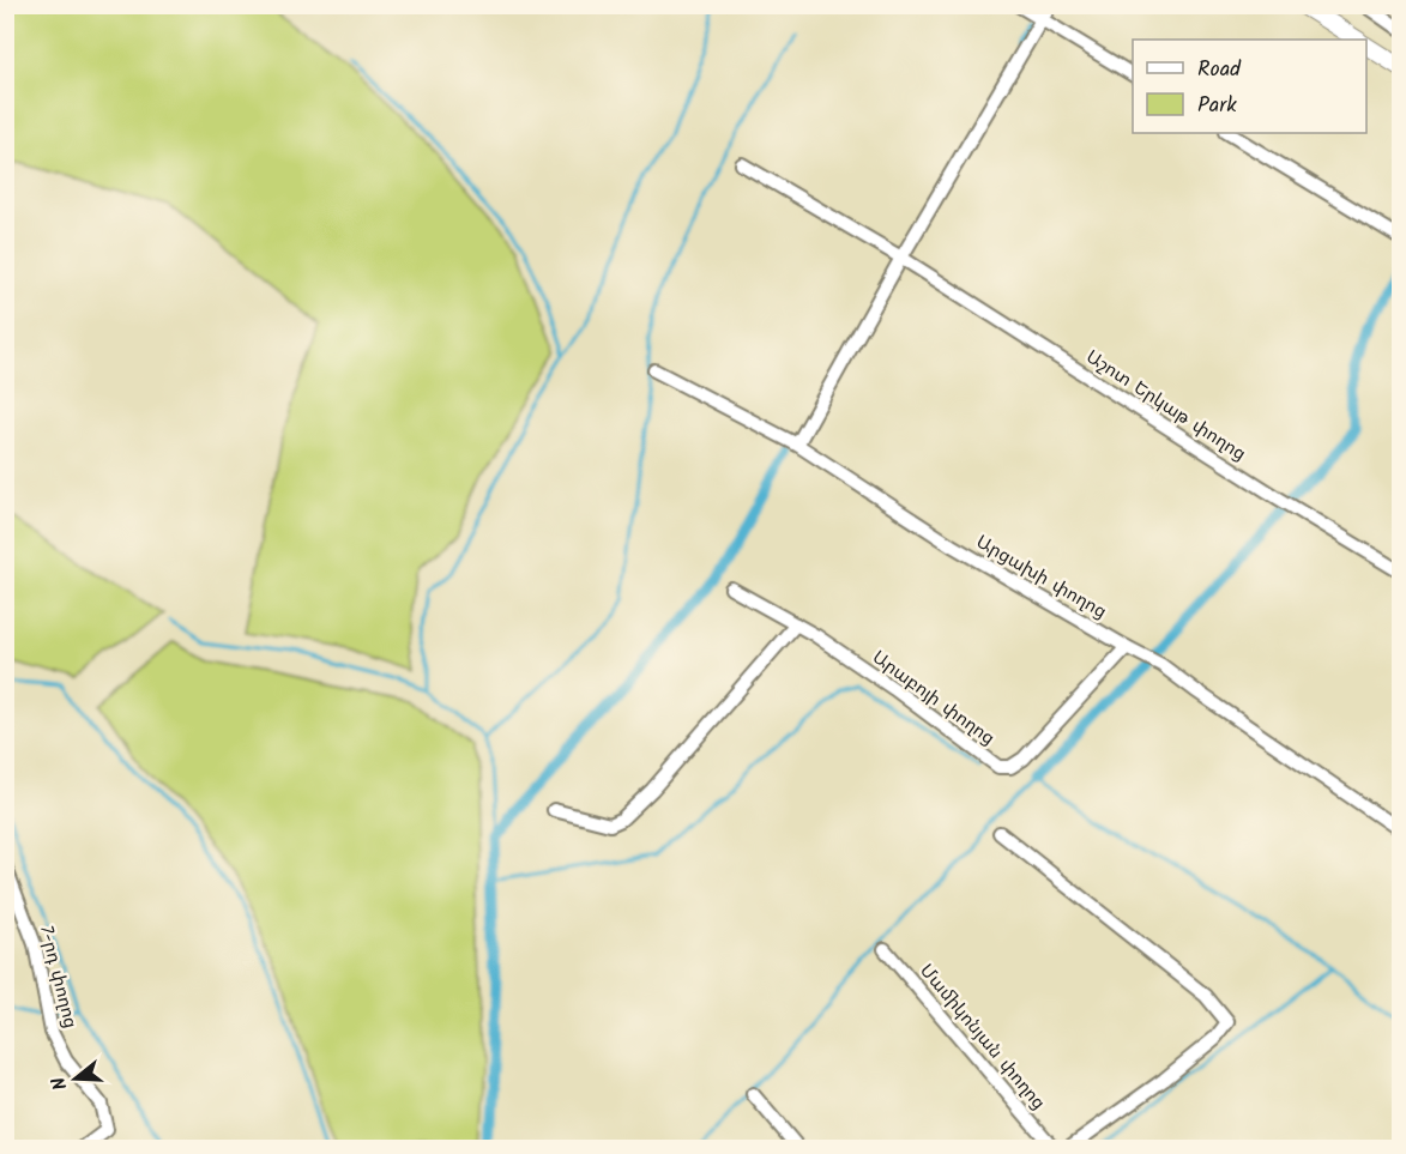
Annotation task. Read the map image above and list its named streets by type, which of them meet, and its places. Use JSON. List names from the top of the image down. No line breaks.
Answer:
{"streets":{"street":["Աշոտ Երկաթ փողոց","Արցախի փողոց","Արաբոյի փողոց","7-րդ փողոց","Մամիկոնյան փողոց"]},"crossings":[["Արցախի փողոց","Արաբոյի փողոց"]],"legend":["Road","Park"],"north":"left"}
